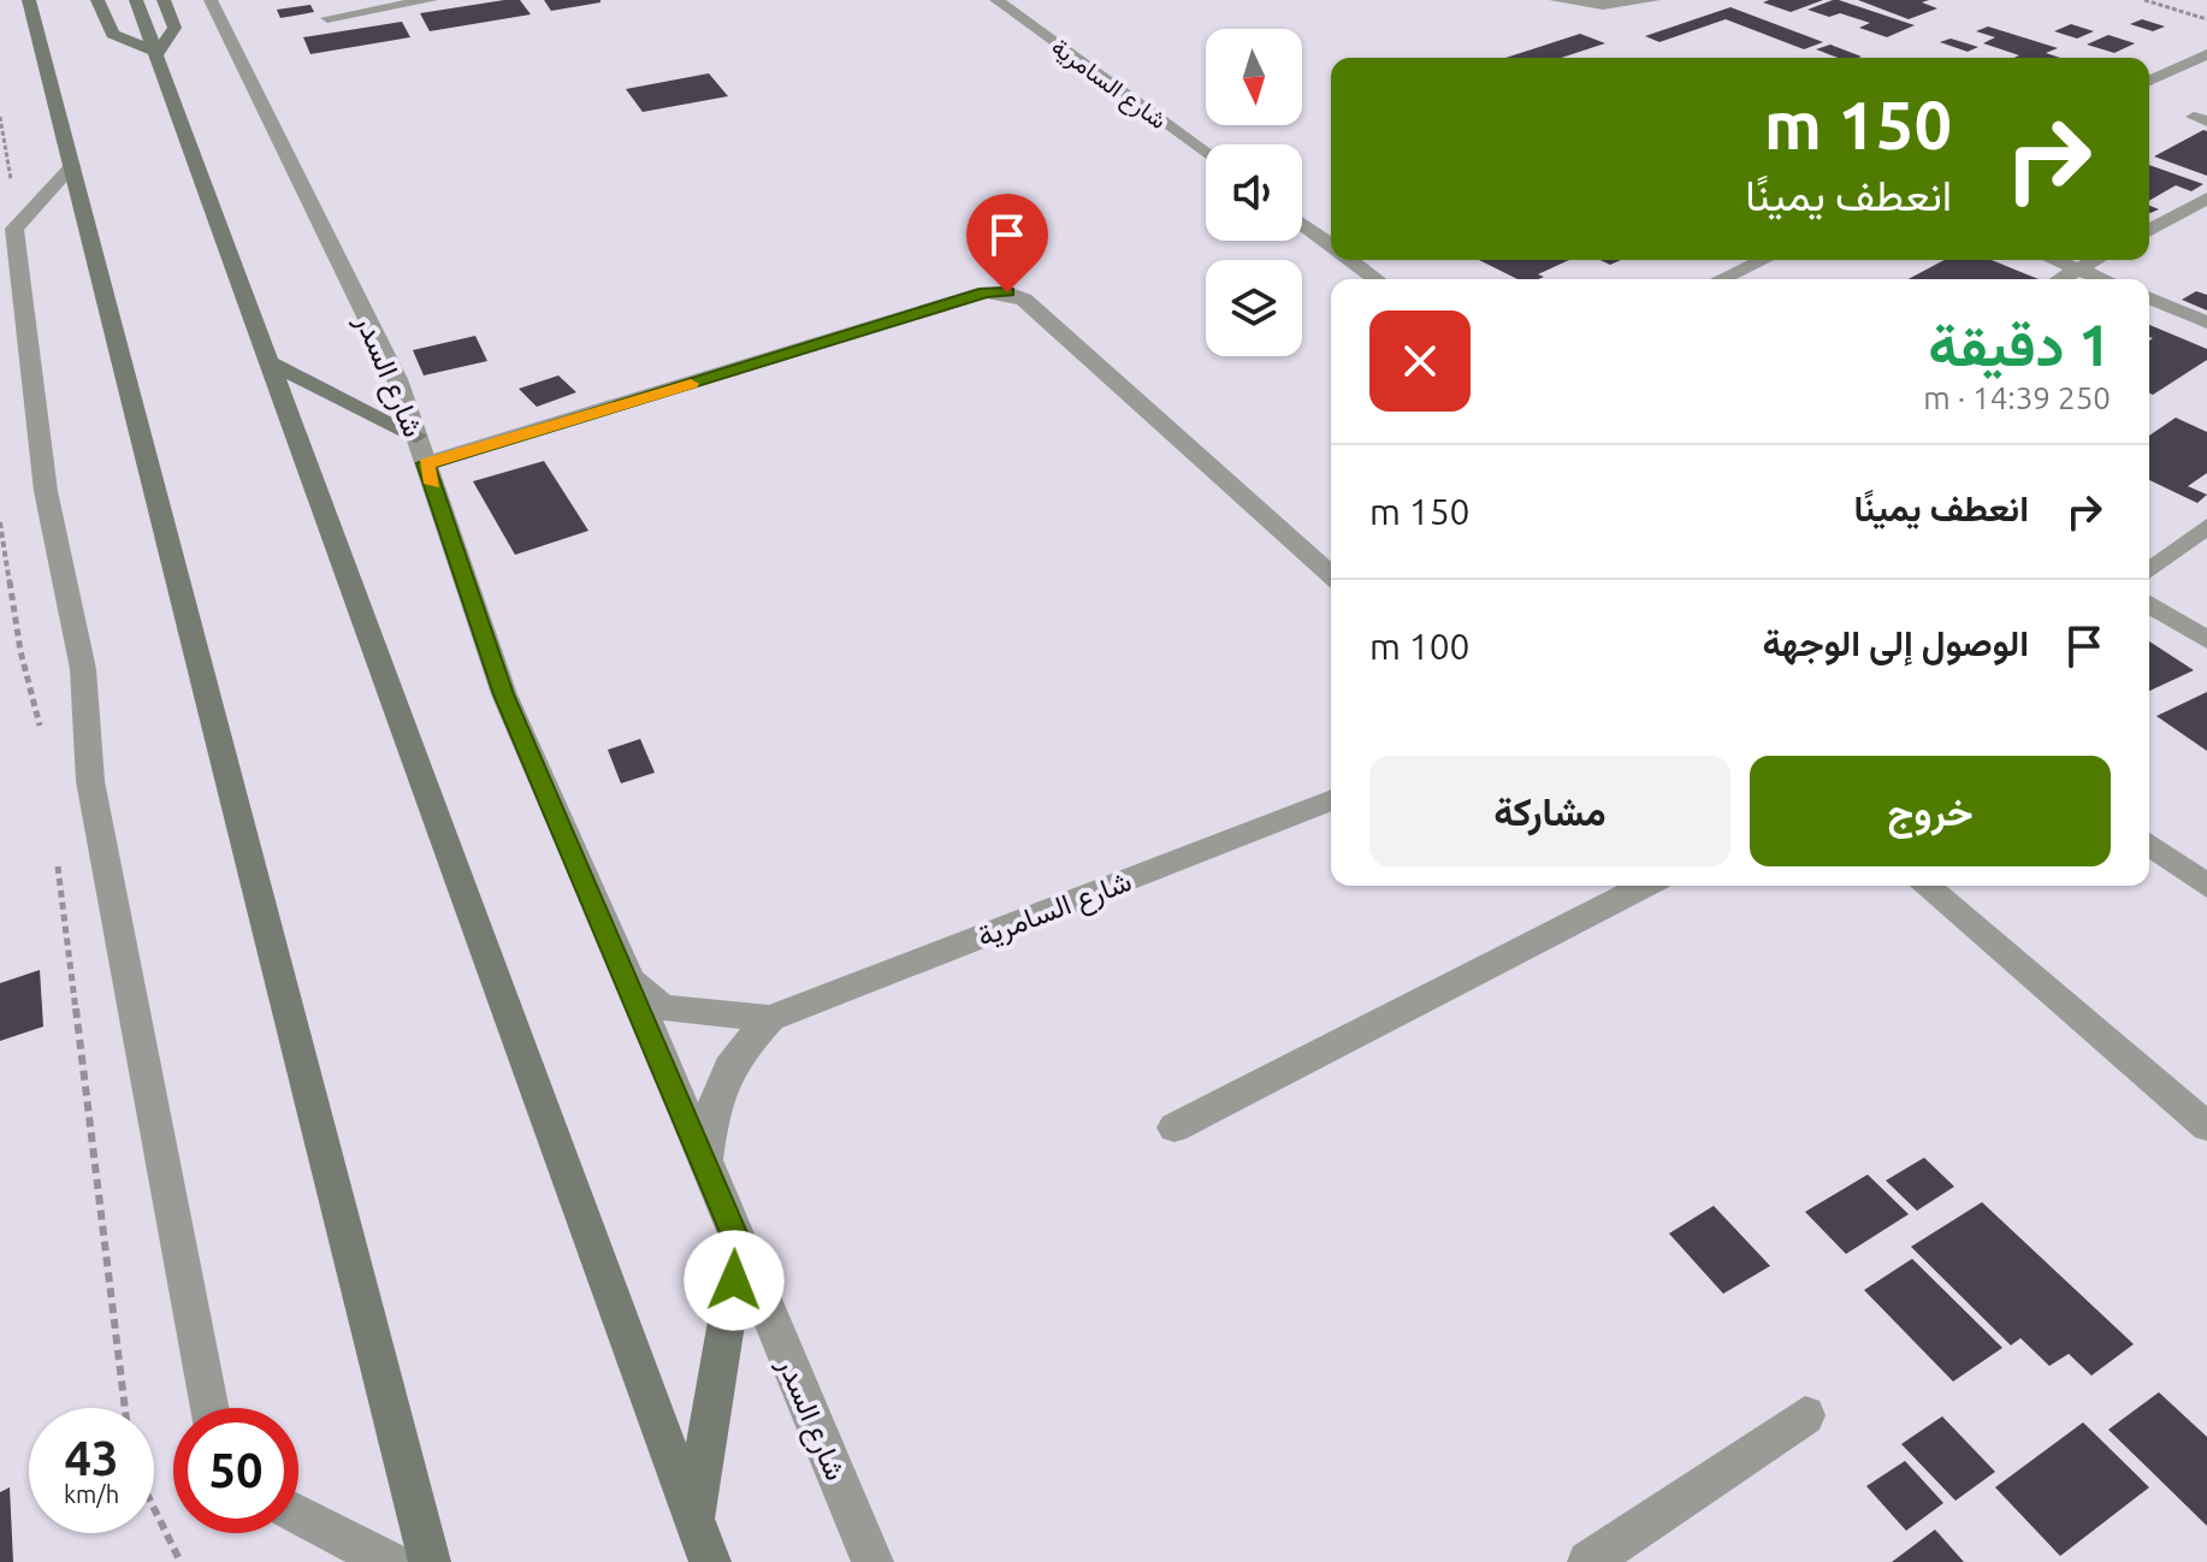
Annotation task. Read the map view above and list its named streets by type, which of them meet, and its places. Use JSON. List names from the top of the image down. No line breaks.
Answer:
{"streets":{"street":["شارع السامرية","شارع السدر"]},"crossings":[["شارع السامرية","شارع السدر"]],"north":"bottom","page":{"turn":["150 m","انعطف يمينًا"],"heading":["1 دقيقة","250 m · 14:39"],"list":[{"name":"انعطف يمينًا","value":"150 m"},{"name":"الوصول إلى الوجهة","value":"100 m"}],"buttons":["خروج","مشاركة"],"speed":"43 km/h","limit":"50"}}
